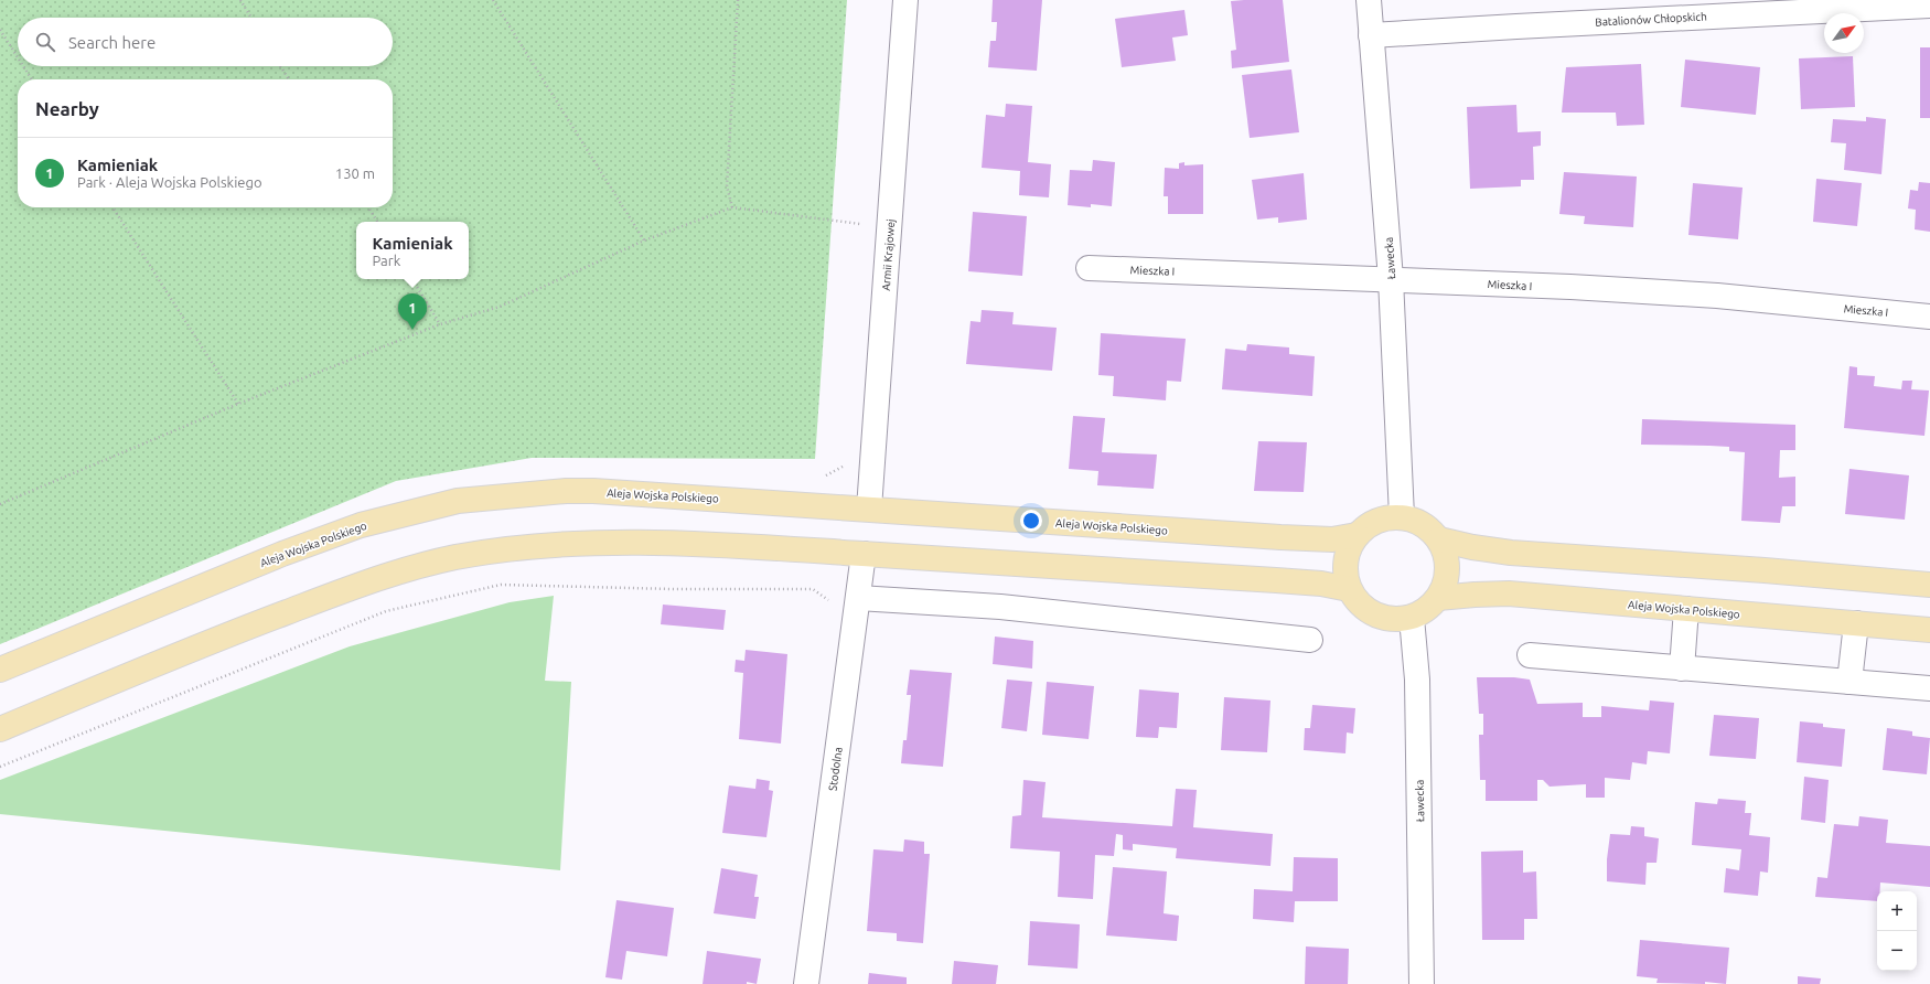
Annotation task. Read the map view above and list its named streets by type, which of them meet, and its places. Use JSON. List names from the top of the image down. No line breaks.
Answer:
{"streets":{"main road":["Aleja Wojska Polskiego"],"street":["Batalionów Chłopskich","Armii Krajowej","Ławecka","Mieszka I","Stodolna"]},"crossings":[["Batalionów Chłopskich","Ławecka"],["Armii Krajowej","Aleja Wojska Polskiego"],["Ławecka","Mieszka I"],["Ławecka","Aleja Wojska Polskiego"]],"north":"top right","page":{"search":"Search here","heading":"Nearby","list":[{"mark":"1","name":"Kamieniak","note":"Park · Aleja Wojska Polskiego","value":"130 m"}],"popup":["Kamieniak","Park"],"pins":"1","map_buttons":["+","−"]}}
